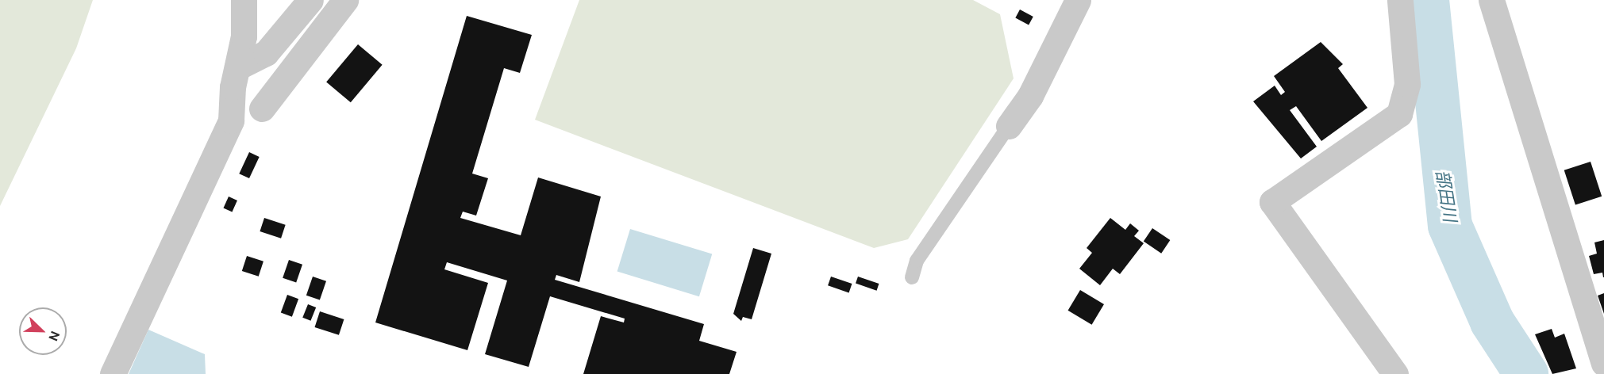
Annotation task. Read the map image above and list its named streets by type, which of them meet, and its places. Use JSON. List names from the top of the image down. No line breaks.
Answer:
{"water":["部田川"],"north":"bottom right"}
